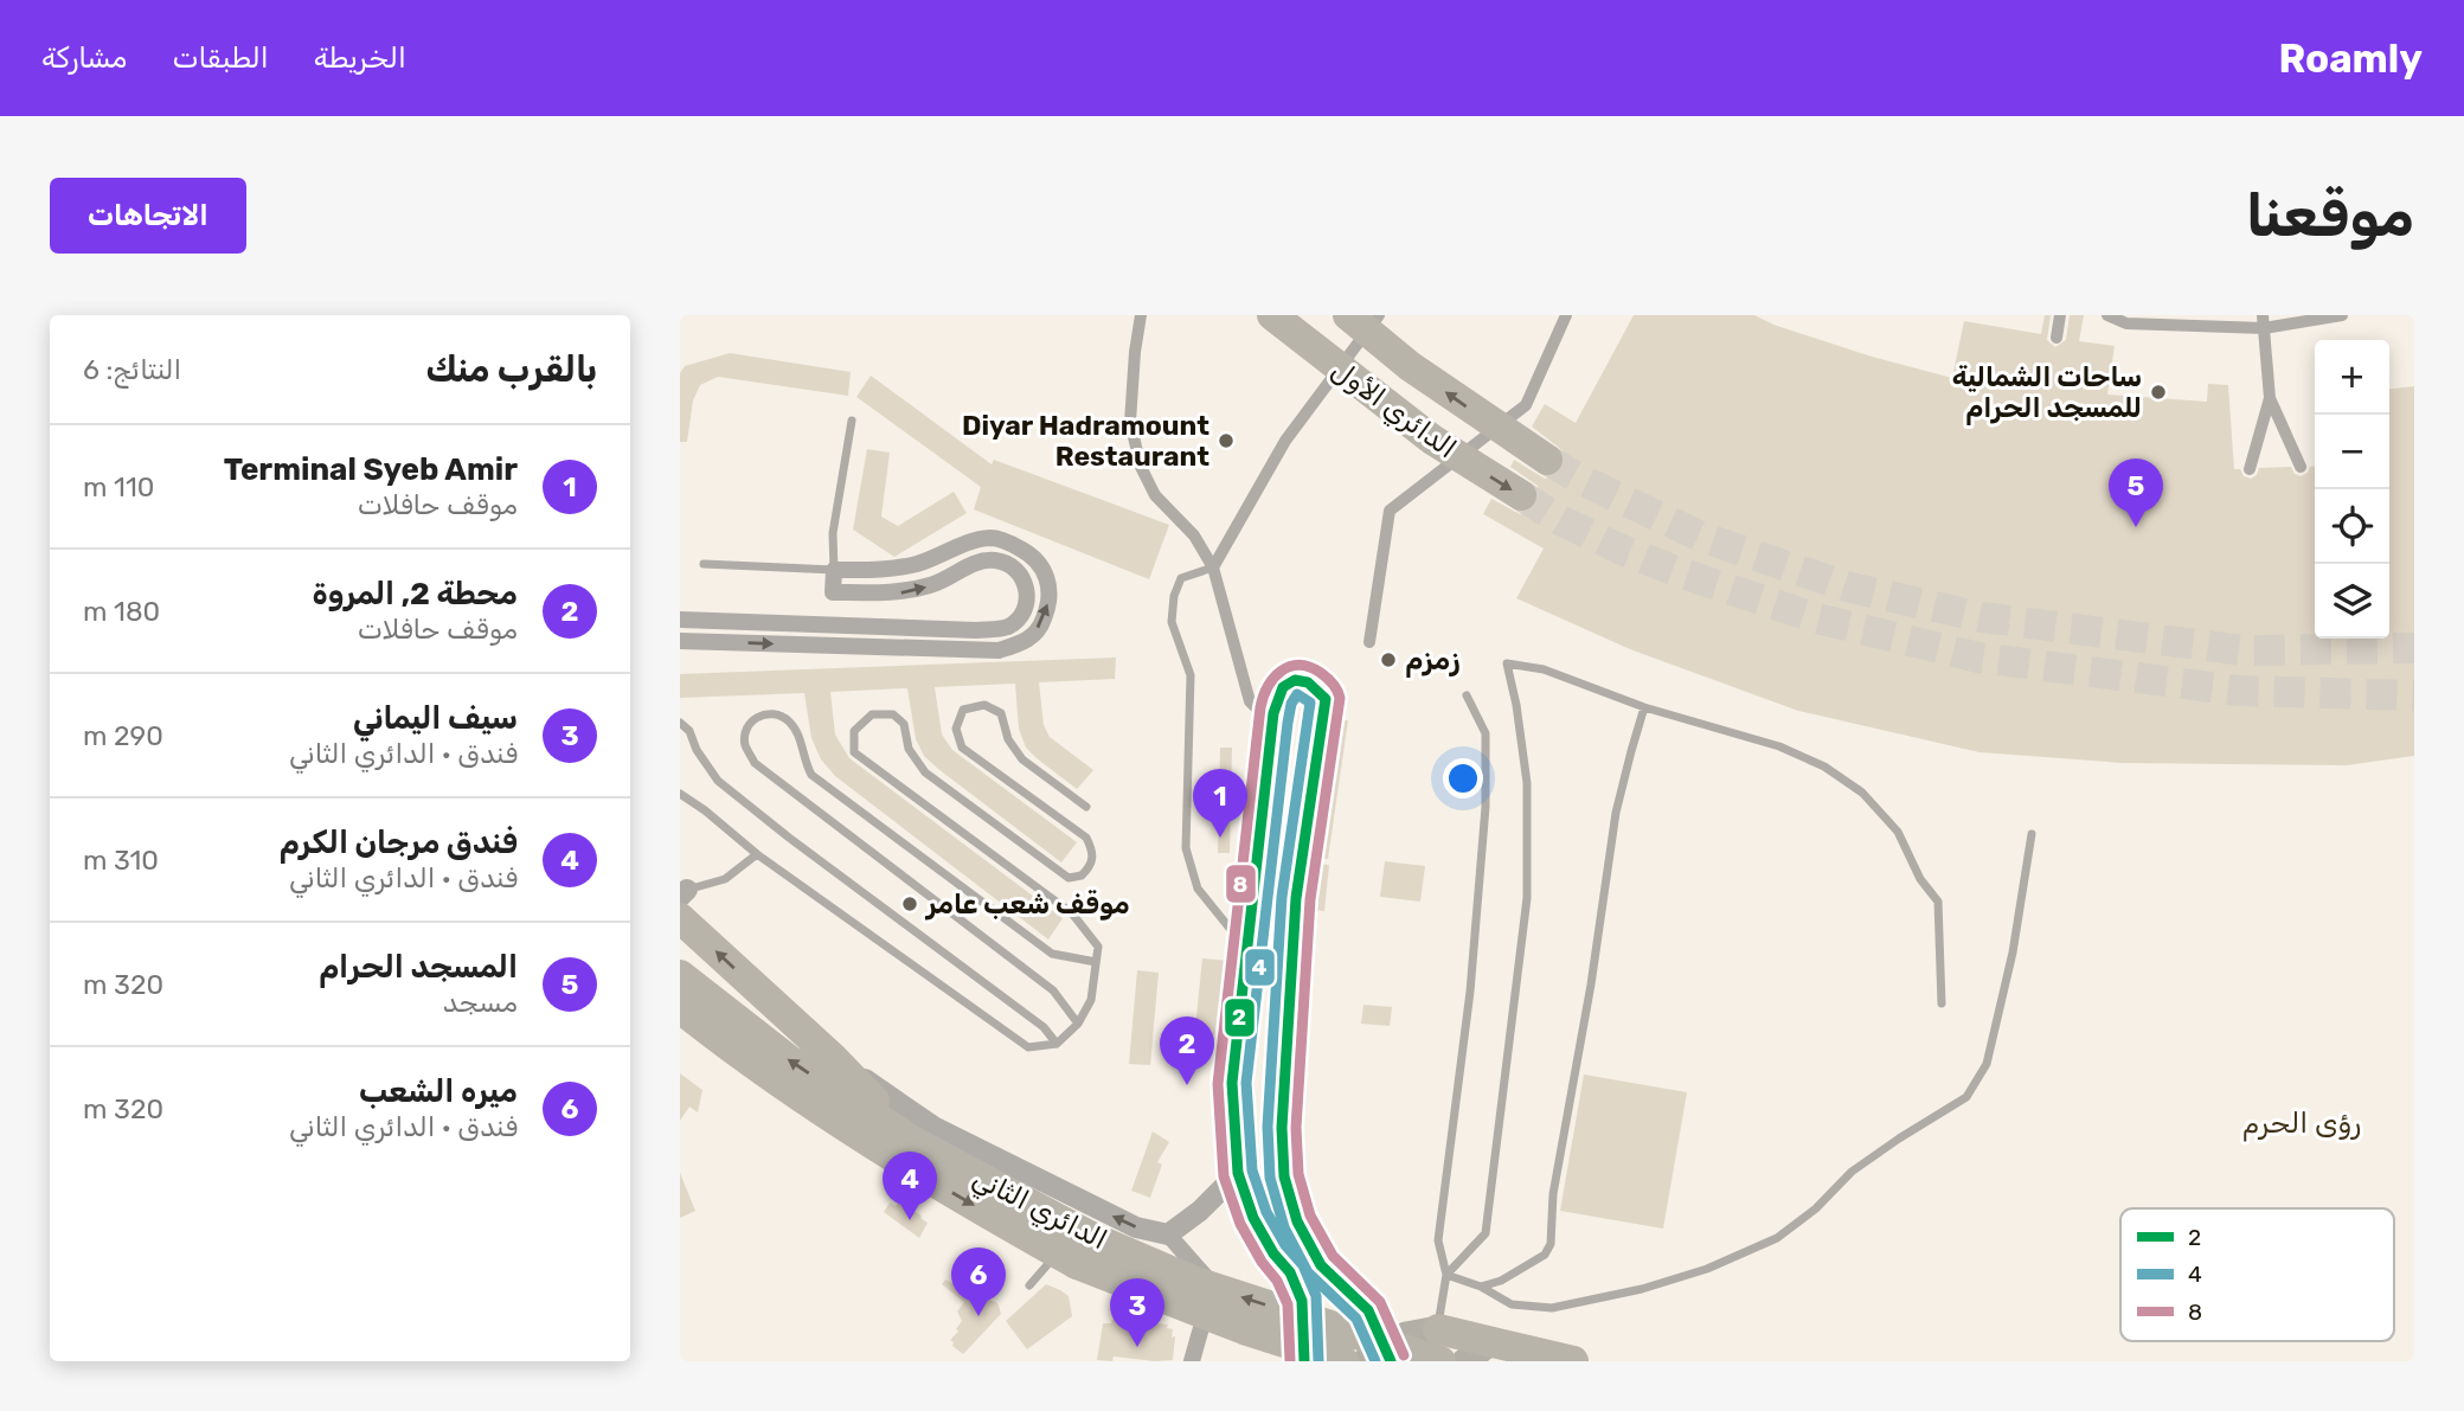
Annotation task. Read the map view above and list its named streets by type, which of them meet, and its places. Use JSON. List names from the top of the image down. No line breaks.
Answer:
{"streets":{"highway":["الدائري الأول","الدائري الثاني"]},"districts":["رؤى الحرم"],"places":["ساحات الشمالية للمسجد الحرام","Diyar Hadramount Restaurant","زمزم","موقف شعب عامر"],"lines":["transit line 8","transit line 2","transit line 4"],"legend":["2","4","8"],"page":{"header":"Roamly","nav":["الخريطة","الطبقات","مشاركة"],"buttons":"الاتجاهات","title":"موقعنا","heading":["بالقرب منك","النتائج: 6"],"map_buttons":["+","−"],"list":[{"mark":"1","name":"Terminal Syeb Amir","note":"موقف حافلات","value":"110 m"},{"mark":"2","name":"محطة 2, المروة","note":"موقف حافلات","value":"180 m"},{"mark":"3","name":"سيف اليماني","note":"فندق · الدائري الثاني","value":"290 m"},{"mark":"4","name":"فندق مرجان الكرم","note":"فندق · الدائري الثاني","value":"310 m"},{"mark":"5","name":"المسجد الحرام","note":"مسجد","value":"320 m"},{"mark":"6","name":"ميره الشعب","note":"فندق · الدائري الثاني","value":"320 m"}],"pins":["5","1","2","4","6","3"]}}
